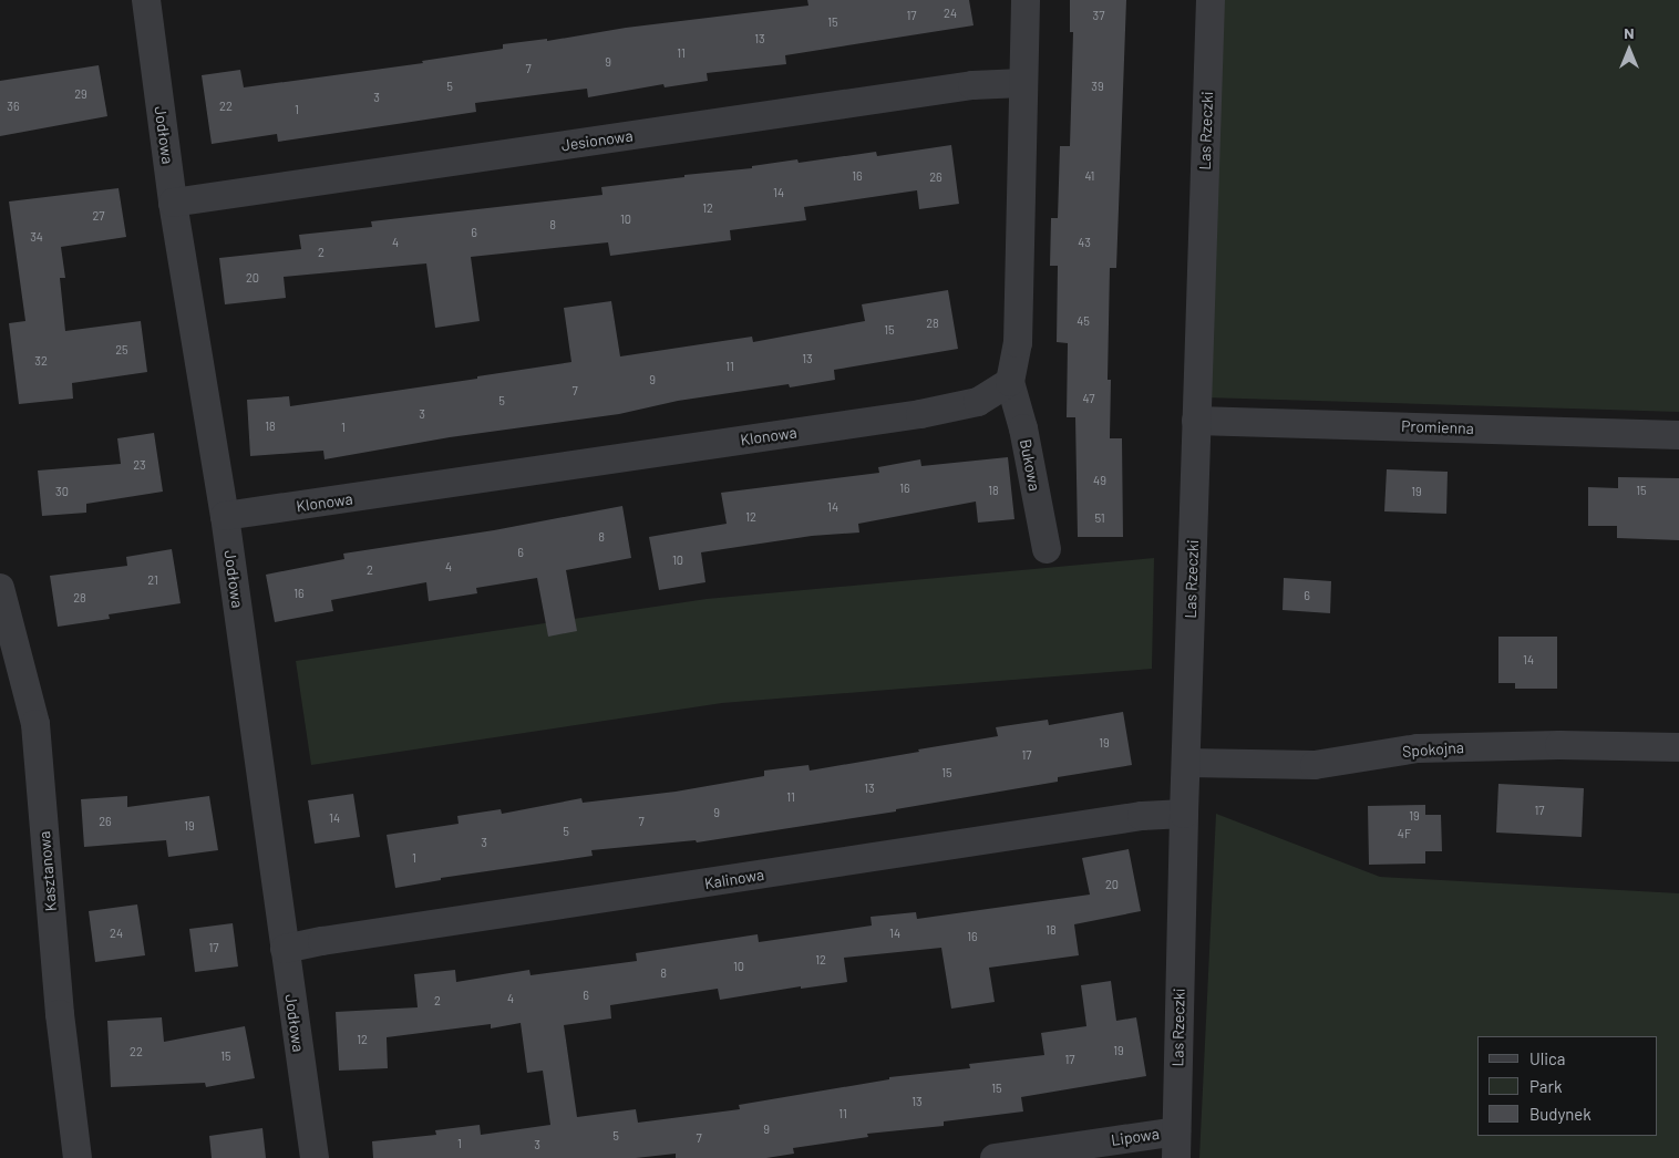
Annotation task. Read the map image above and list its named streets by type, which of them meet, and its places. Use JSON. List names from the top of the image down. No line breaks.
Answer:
{"streets":{"street":["Las Rzeczki","Jodłowa","Jesionowa","Promienna","Klonowa","Bukowa","Spokojna","Kasztanowa","Kalinowa","Lipowa"]},"crossings":[["Las Rzeczki","Promienna"],["Las Rzeczki","Spokojna"],["Las Rzeczki","Kalinowa"],["Las Rzeczki","Lipowa"],["Jodłowa","Jesionowa"],["Jodłowa","Klonowa"],["Jodłowa","Kalinowa"],["Klonowa","Bukowa"]],"house_numbers":["24","17","37","15","13","11","9","7","5","39","29","3","36","22","1","16","41","26","14","12","27","10","8","6","34","4","43","2","20","45","28","15","25","13","32","11","9","7","47","5","3","18","1","23","49","16","18","15","30","19","14","12","51","8","6","10","4","2","21","16","6","28","14","19","17","15","13","11","17","9","19","14","26","7","19","5","4F","3","1","20","18","24","14","16","17","12","10","8","6","4","2","12","19","22","15","17","15","13","11","9","5","7","1","3"],"legend":["Ulica","Park","Budynek"],"north":"top"}
